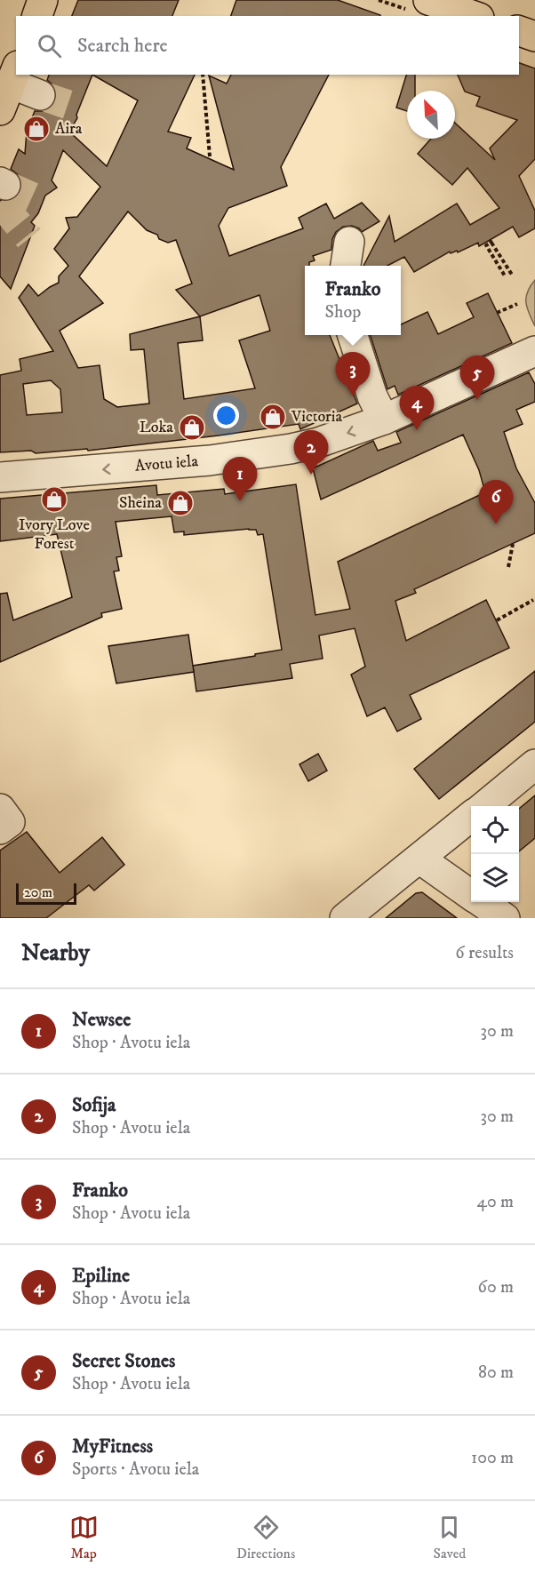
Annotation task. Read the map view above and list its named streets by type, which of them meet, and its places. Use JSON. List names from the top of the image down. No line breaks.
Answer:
{"streets":{"street":["Avotu iela"]},"one_way":["Avotu iela"],"places":{"shop":["Aira","Victoria","Loka","Ivory Love Forest","Sheina"]},"scale_bar":"20 m","north":"top left","page":{"search":"Search here","popup":["Franko","Shop"],"pins":["3","5","4","2","1","6"],"scale":"20 m","heading":["Nearby","6 results"],"list":[{"mark":"1","name":"Newsee","note":"Shop · Avotu iela","value":"30 m"},{"mark":"2","name":"Sofija","note":"Shop · Avotu iela","value":"30 m"},{"mark":"3","name":"Franko","note":"Shop · Avotu iela","value":"40 m"},{"mark":"4","name":"Epiline","note":"Shop · Avotu iela","value":"60 m"},{"mark":"5","name":"Secret Stones","note":"Shop · Avotu iela","value":"80 m"},{"mark":"6","name":"MyFitness","note":"Sports · Avotu iela","value":"100 m"}],"nav":["Map","Directions","Saved"]}}
